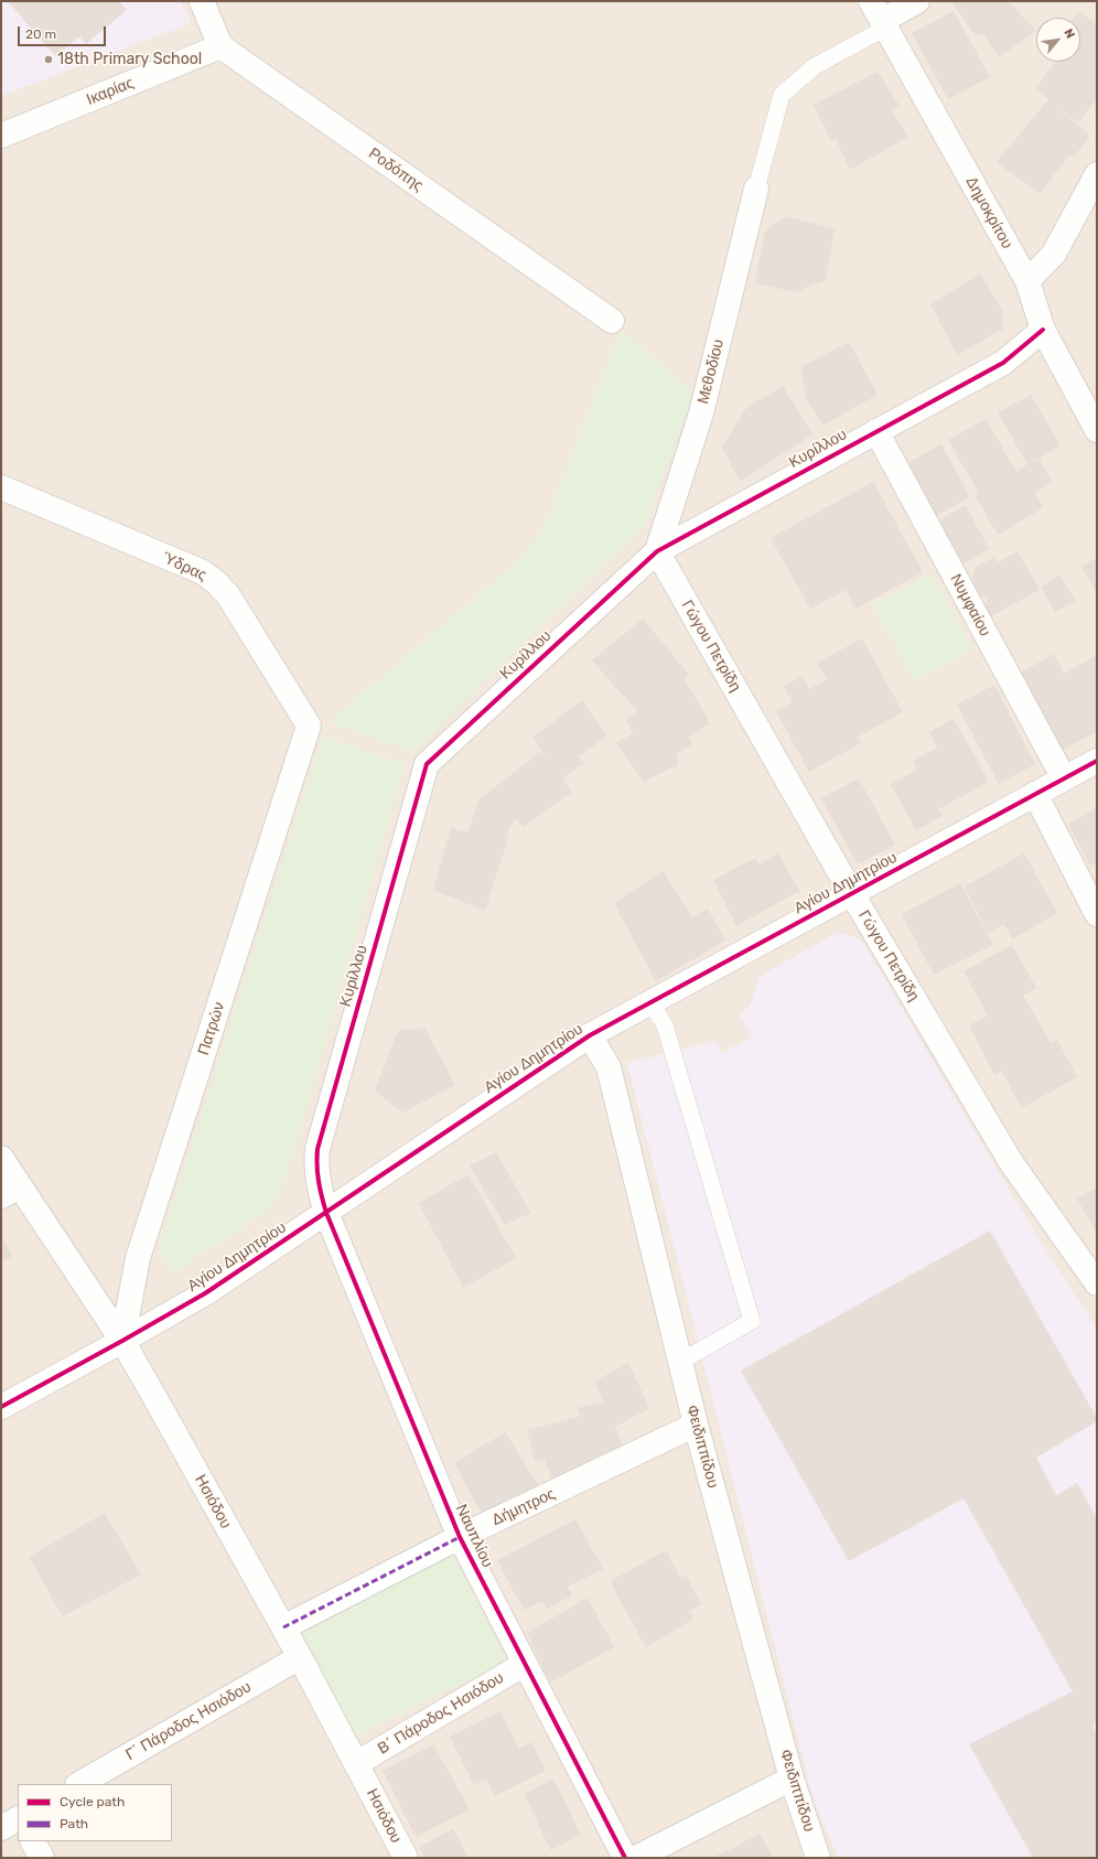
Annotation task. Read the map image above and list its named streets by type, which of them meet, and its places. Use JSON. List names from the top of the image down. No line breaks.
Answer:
{"streets":{"street":["Ικαρίας","Ροδόπης","Δημοκρίτου","Μεθοδίου","Κυρίλλου","Ύδρας","Νυμφαίου","Γώγου Πετρίδη","Αγίου Δημητρίου","Πατρών","Φειδιππίδου","Ησιόδου","Δήμητρος","Ναυπλίου","Β΄ Πάροδος Ησιόδου","Γ΄ Πάροδος Ησιόδου"]},"crossings":[["Ικαρίας","Ροδόπης"],["Δημοκρίτου","Κυρίλλου"],["Μεθοδίου","Κυρίλλου"],["Μεθοδίου","Γώγου Πετρίδη"],["Κυρίλλου","Νυμφαίου"],["Κυρίλλου","Γώγου Πετρίδη"],["Κυρίλλου","Αγίου Δημητρίου"],["Κυρίλλου","Ναυπλίου"],["Ύδρας","Πατρών"],["Νυμφαίου","Αγίου Δημητρίου"],["Γώγου Πετρίδη","Αγίου Δημητρίου"],["Αγίου Δημητρίου","Πατρών"],["Αγίου Δημητρίου","Φειδιππίδου"],["Αγίου Δημητρίου","Ησιόδου"],["Αγίου Δημητρίου","Ναυπλίου"],["Πατρών","Ησιόδου"],["Φειδιππίδου","Δήμητρος"],["Ησιόδου","Δήμητρος"],["Ησιόδου","Β΄ Πάροδος Ησιόδου"],["Ησιόδου","Γ΄ Πάροδος Ησιόδου"],["Δήμητρος","Ναυπλίου"],["Ναυπλίου","Β΄ Πάροδος Ησιόδου"]],"places":["18th Primary School"],"legend":["Cycle path","Path"],"scale_bar":"20 m","north":"top right"}
